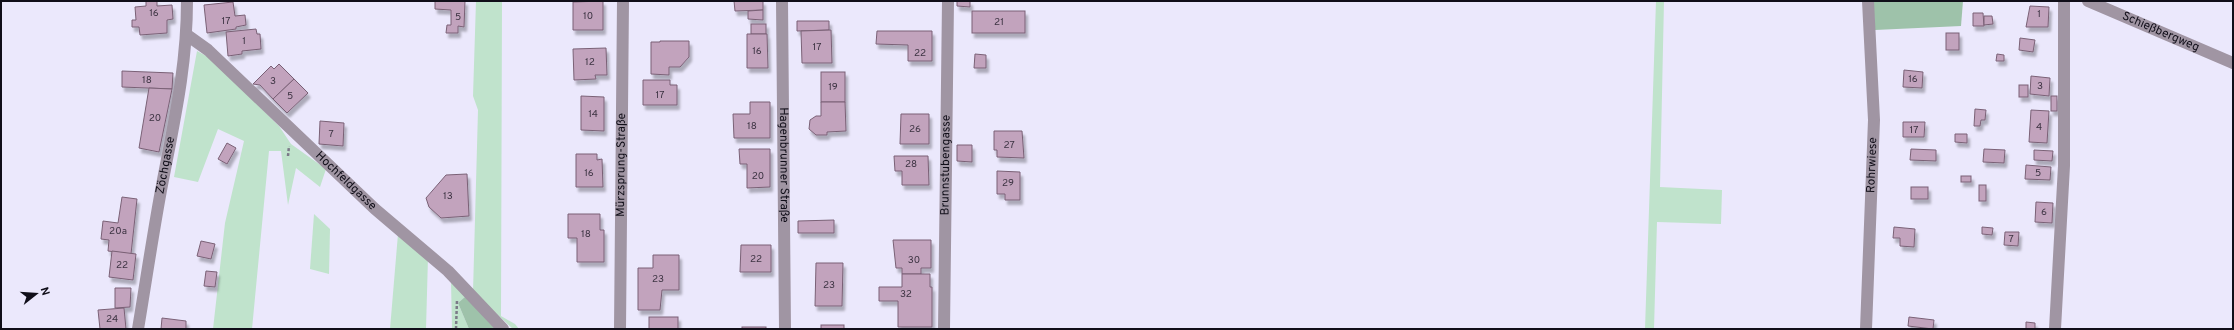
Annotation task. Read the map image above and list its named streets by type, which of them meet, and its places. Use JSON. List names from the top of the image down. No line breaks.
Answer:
{"streets":{"street":["Schießbergweg","Zöchgasse","Mürzsprung-Straße","Hagenbrunner Straße","Brunnstubengasse","Rohrwiese","Hochfeldgasse"]},"crossings":[["Zöchgasse","Hochfeldgasse"]],"house_numbers":["16","1","10","5","17","21","1","17","16","22","12","16","18","3","3","19","17","5","14","20","18","4","26","17","7","27","28","16","5","20","29","13","6","20a","18","7","22","30","22","23","23","32","24"],"north":"right"}
